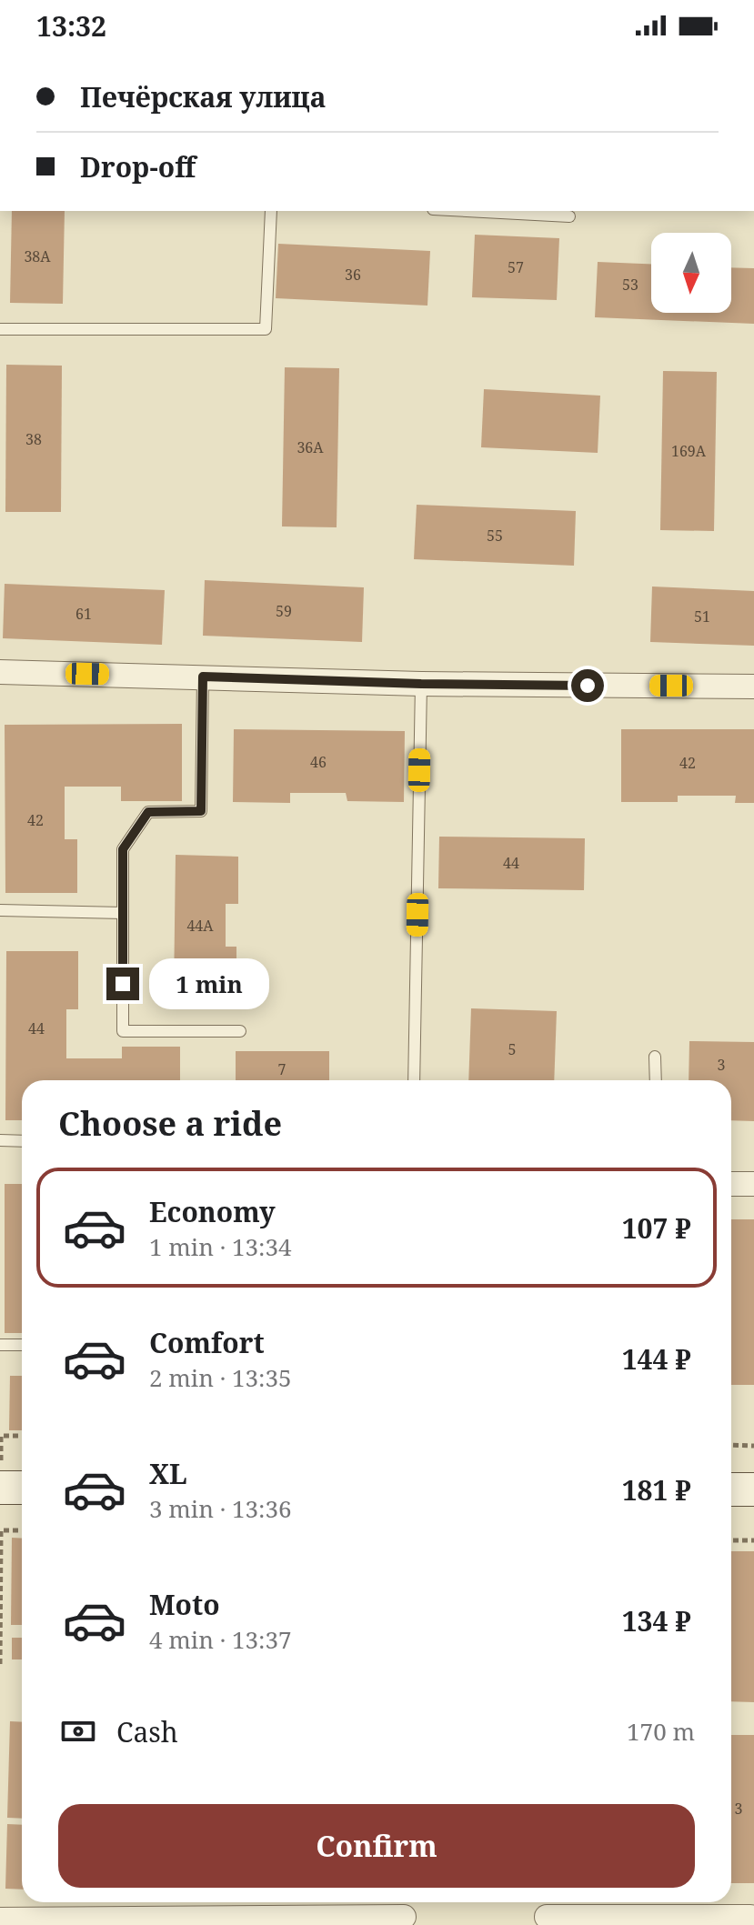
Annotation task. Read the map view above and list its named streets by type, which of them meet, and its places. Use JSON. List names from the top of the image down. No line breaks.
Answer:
{"house_numbers":["38А","57","36","53","38","36А","169А","55","59","61","51","46","42","42","44","44А","44","5","3","7","3"],"north":"bottom","page":{"status":"13:32","banner":["Печёрская улица","Drop-off"],"bubble":"1 min","heading":"Choose a ride","list":[{"name":"Economy","note":"1 min · 13:34","value":"107 ₽"},{"name":"Comfort","note":"2 min · 13:35","value":"144 ₽"},{"name":"XL","note":"3 min · 13:36","value":"181 ₽"},{"name":"Moto","note":"4 min · 13:37","value":"134 ₽"}],"pay":["Cash","170 m"],"buttons":"Confirm"}}
